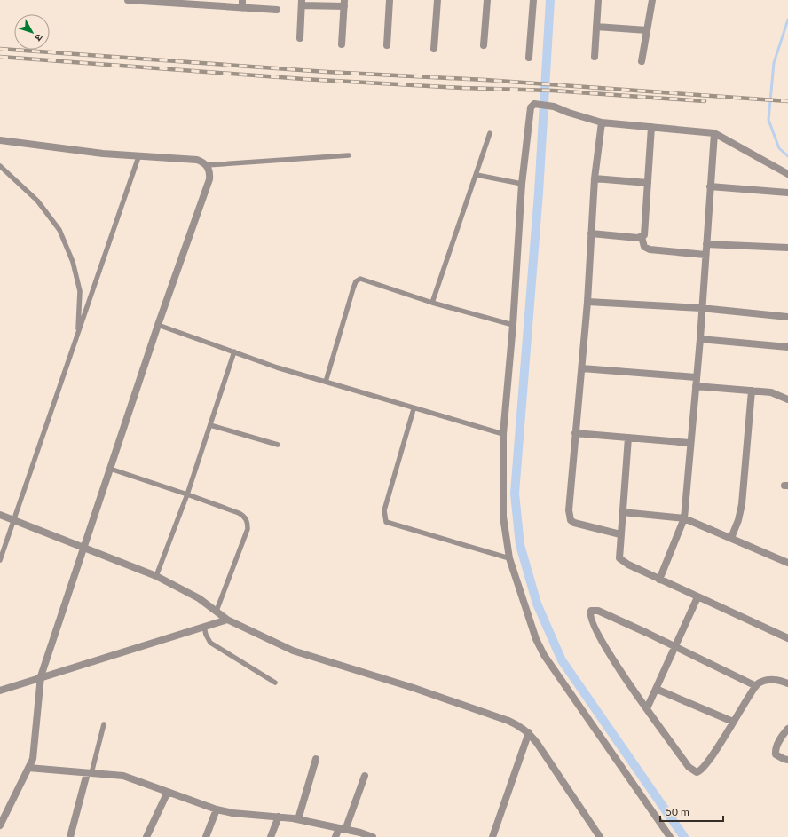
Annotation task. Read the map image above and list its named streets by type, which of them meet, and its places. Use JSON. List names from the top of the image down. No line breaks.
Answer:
{"scale_bar":"50 m","north":"bottom right"}
